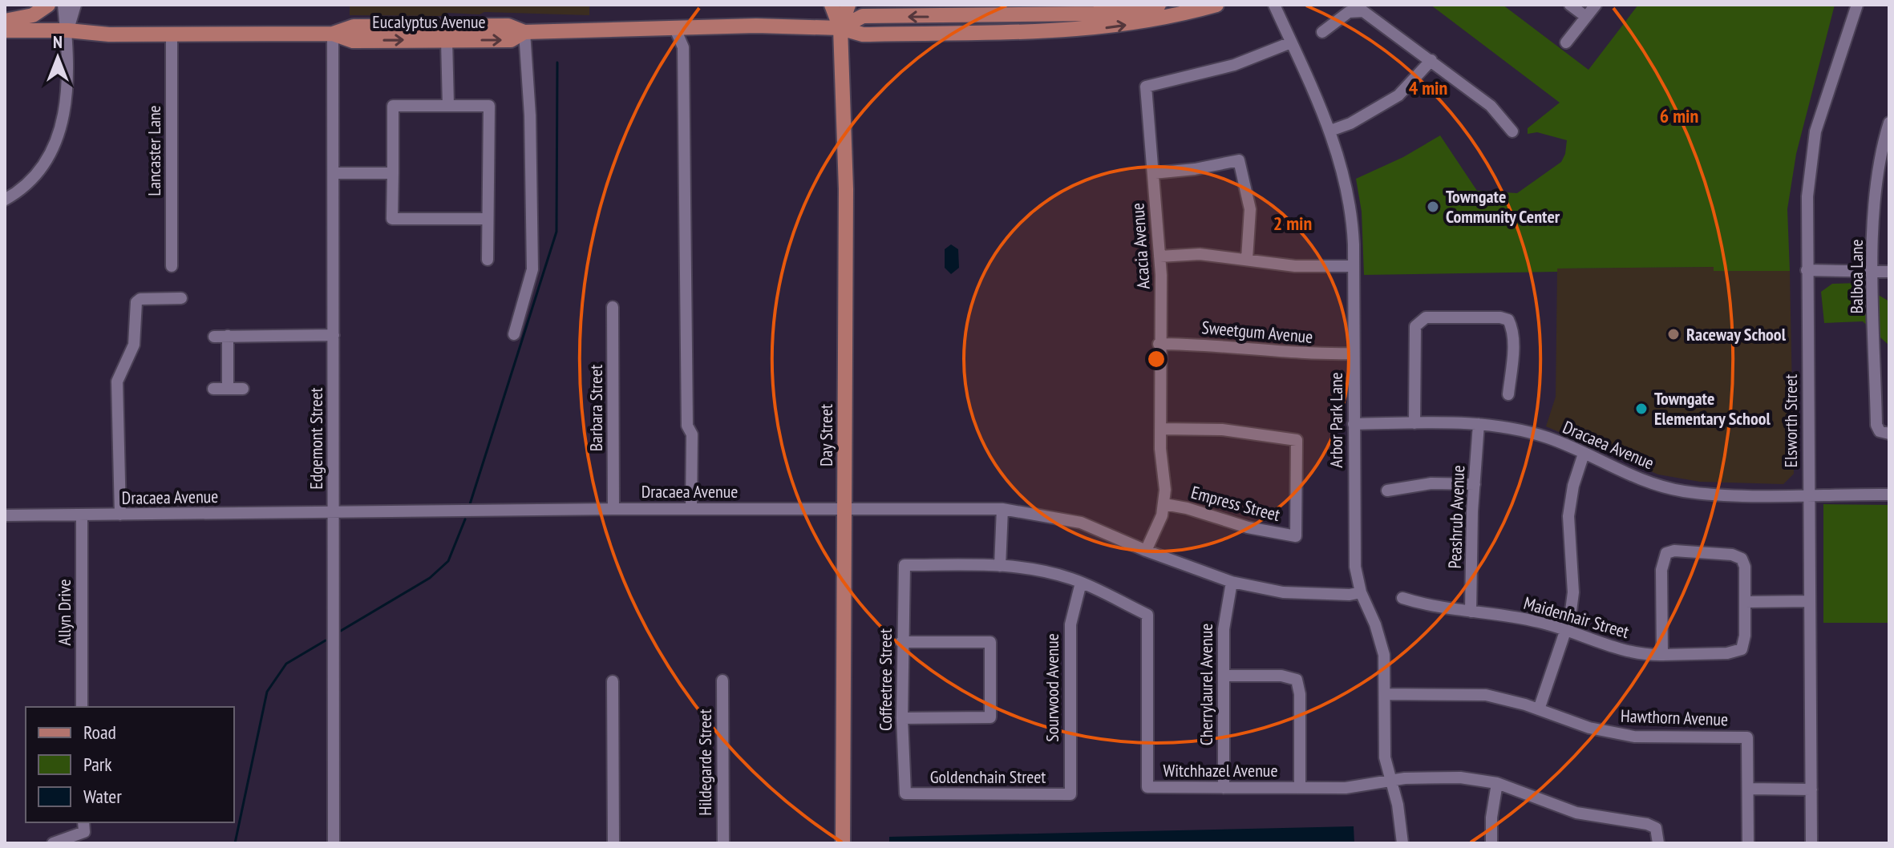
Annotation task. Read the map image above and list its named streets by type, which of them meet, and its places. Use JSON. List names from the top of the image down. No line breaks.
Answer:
{"streets":{"main road":["Eucalyptus Avenue","Day Street"],"street":["Lancaster Lane","Acacia Avenue","Balboa Lane","Sweetgum Avenue","Barbara Street","Arbor Park Lane","Elsworth Street","Edgemont Street","Dracaea Avenue","Empress Street","Peashrub Avenue","Allyn Drive","Maidenhair Street","Coffeetree Street","Cherrylaurel Avenue","Sourwood Avenue","Hawthorn Avenue","Hildegarde Street","Witchhazel Avenue","Goldenchain Street"]},"crossings":[["Eucalyptus Avenue","Lancaster Lane"],["Eucalyptus Avenue","Day Street"],["Eucalyptus Avenue","Edgemont Street"],["Acacia Avenue","Sweetgum Avenue"],["Acacia Avenue","Arbor Park Lane"],["Acacia Avenue","Dracaea Avenue"],["Acacia Avenue","Empress Street"],["Sweetgum Avenue","Arbor Park Lane"],["Barbara Street","Dracaea Avenue"],["Arbor Park Lane","Dracaea Avenue"],["Arbor Park Lane","Hawthorn Avenue"],["Arbor Park Lane","Witchhazel Avenue"],["Elsworth Street","Dracaea Avenue"],["Day Street","Dracaea Avenue"],["Edgemont Street","Dracaea Avenue"],["Dracaea Avenue","Peashrub Avenue"],["Dracaea Avenue","Allyn Drive"],["Dracaea Avenue","Cherrylaurel Avenue"],["Peashrub Avenue","Maidenhair Street"],["Coffeetree Street","Witchhazel Avenue"],["Coffeetree Street","Goldenchain Street"],["Cherrylaurel Avenue","Witchhazel Avenue"],["Sourwood Avenue","Witchhazel Avenue"],["Sourwood Avenue","Goldenchain Street"]],"places":["Towngate Community Center","Raceway School","Towngate Elementary School"],"legend":["Road","Park","Water"],"north":"top","rings":["4 min","6 min","2 min"]}
